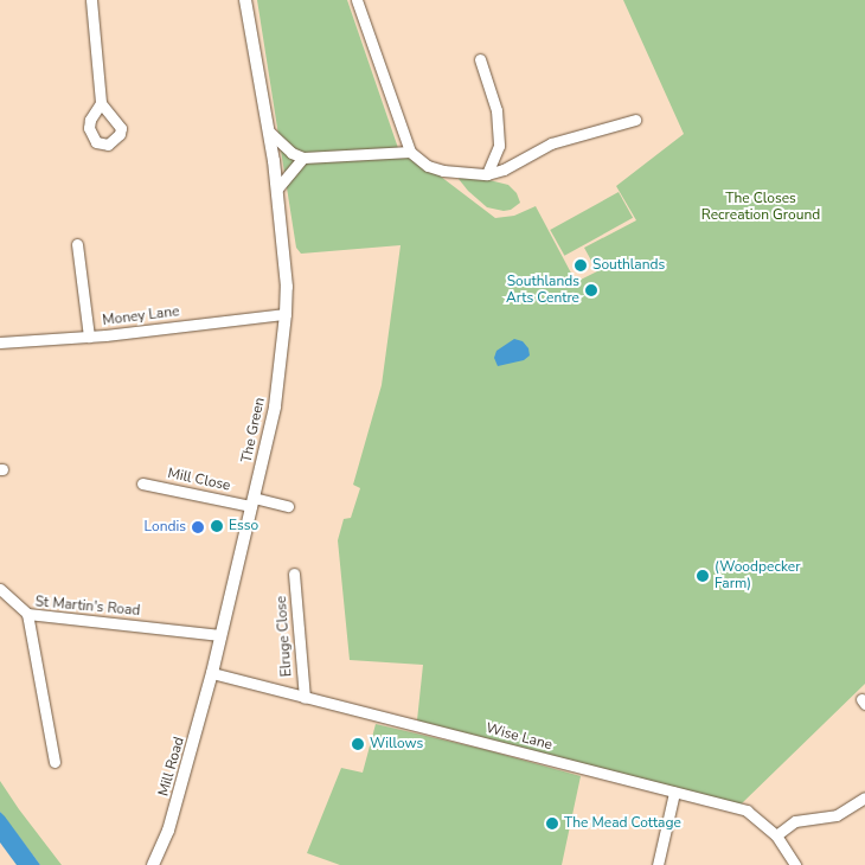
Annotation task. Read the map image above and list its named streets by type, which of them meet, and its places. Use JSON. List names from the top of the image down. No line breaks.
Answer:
{"streets":{"street":["Money Lane","The Green","Mill Close","St Martin's Road","Elruge Close","Wise Lane","Mill Road"]},"crossings":[["Money Lane","The Green"],["The Green","Mill Close"],["The Green","St Martin's Road"],["The Green","Wise Lane"],["The Green","Mill Road"],["Elruge Close","Wise Lane"],["Wise Lane","Mill Road"]],"parks":["The Closes Recreation Ground"],"places":["Southlands","Southlands Arts Centre","Esso","Londis","(Woodpecker Farm)","Willows","The Mead Cottage"]}
